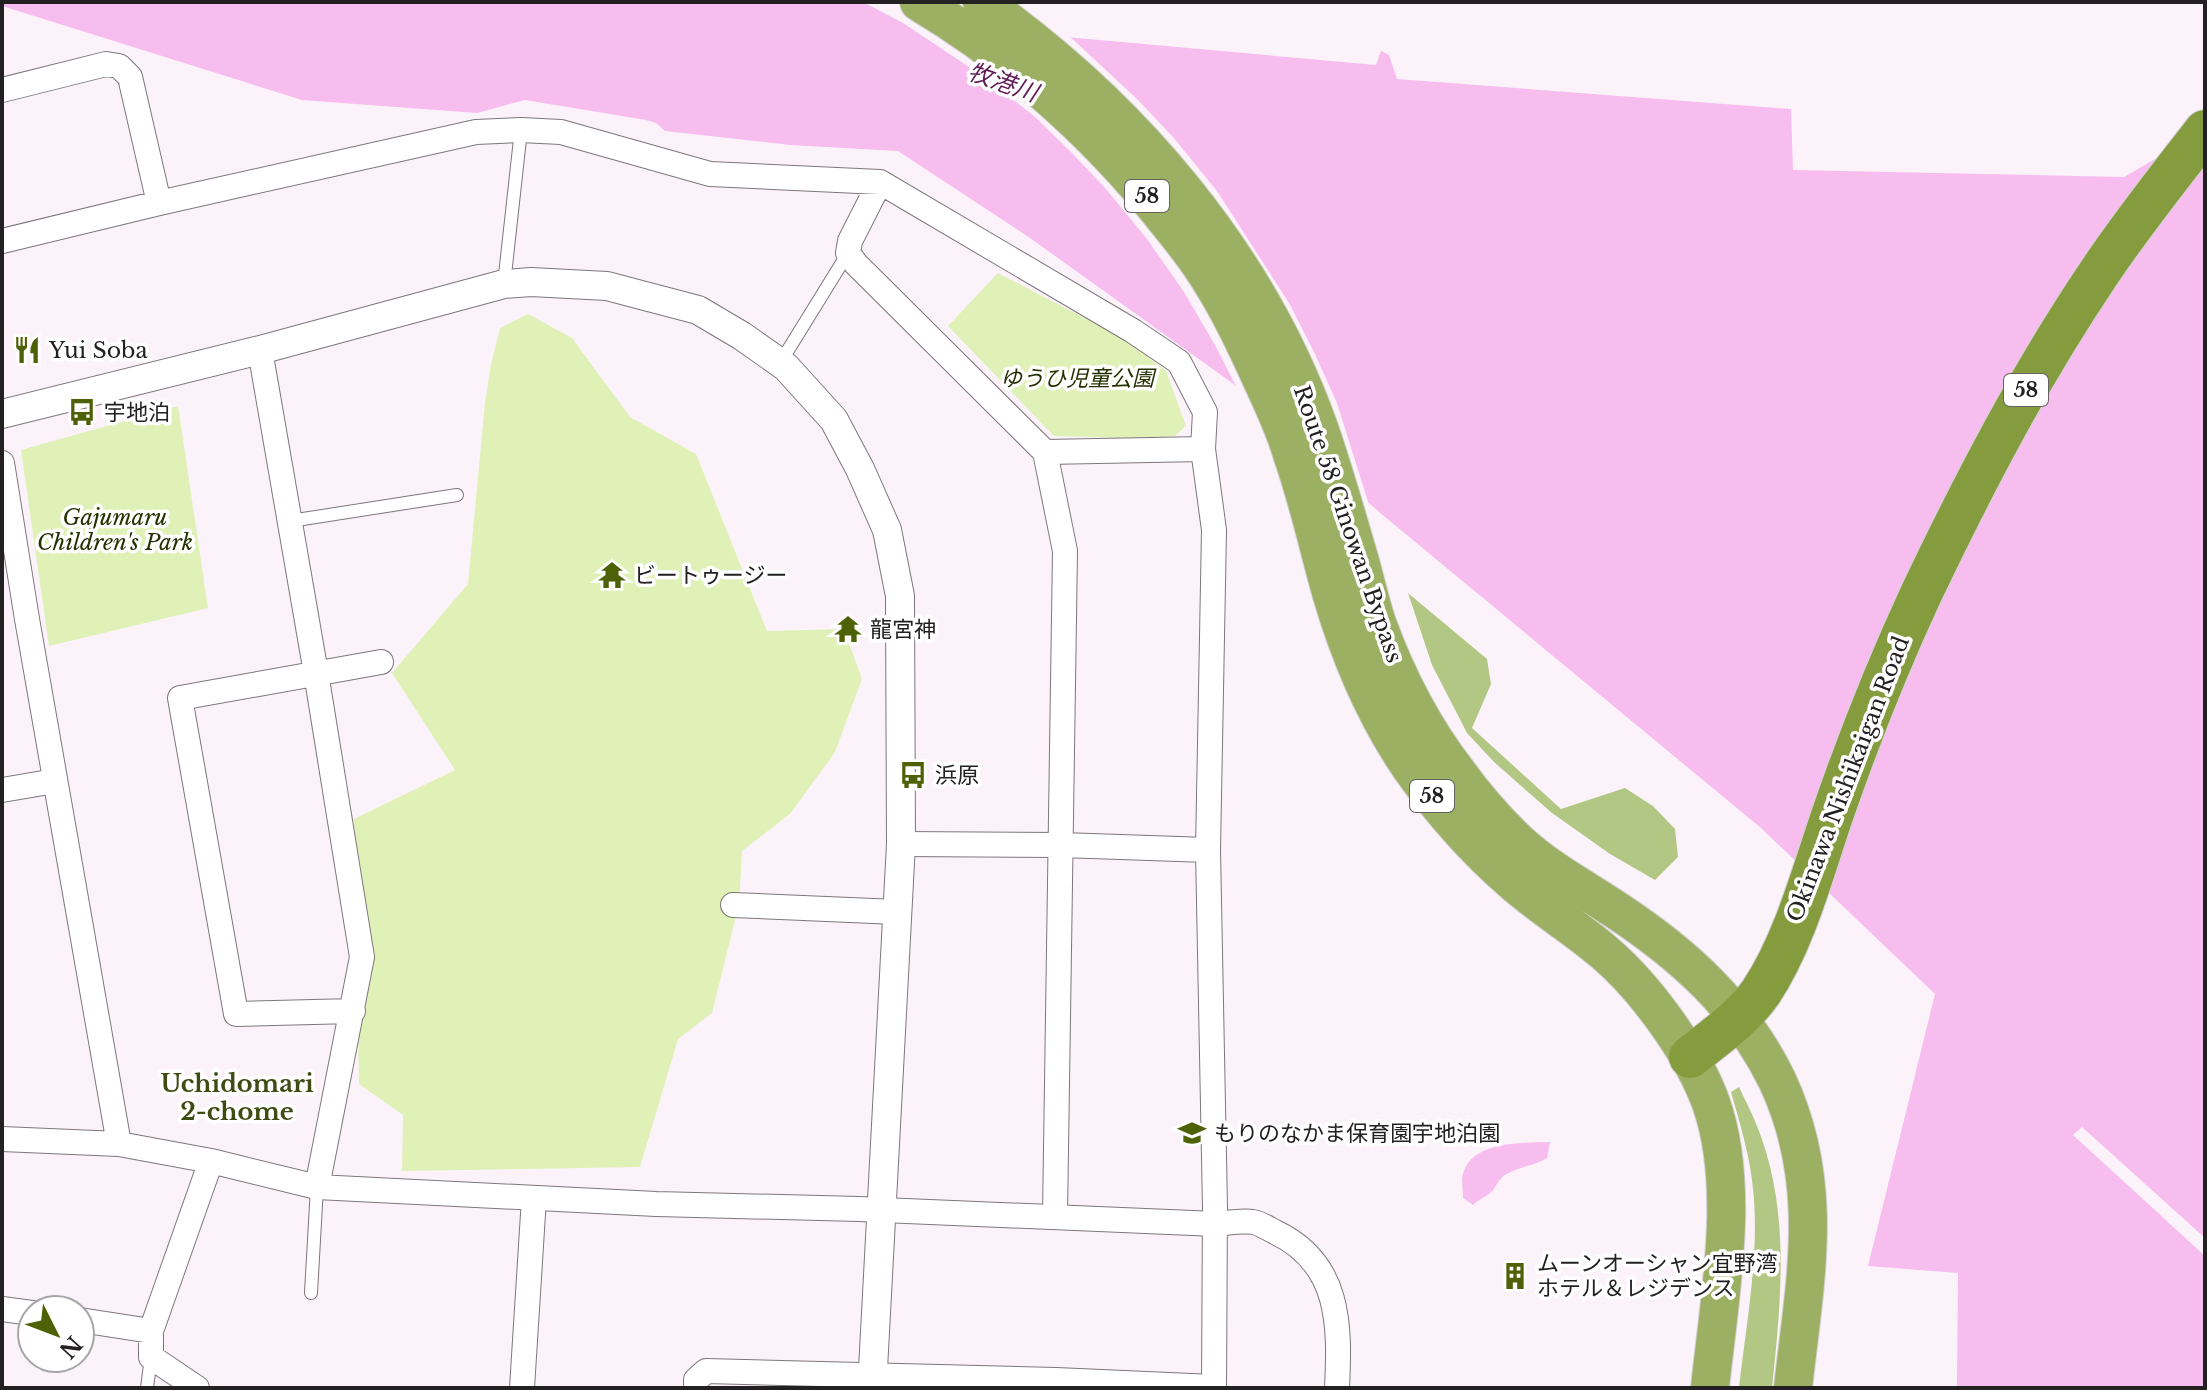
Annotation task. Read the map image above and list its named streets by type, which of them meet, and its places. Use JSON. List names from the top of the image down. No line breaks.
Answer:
{"streets":{"highway":["58","Route 58 Ginowan Bypass","Okinawa Nishikaigan Road"]},"crossings":[["58","Route 58 Ginowan Bypass"],["58","Okinawa Nishikaigan Road"],["Route 58 Ginowan Bypass","Okinawa Nishikaigan Road"]],"districts":["Uchidomari 2-chome"],"water":["牧港川"],"parks":["ゆうひ児童公園","Gajumaru Children's Park"],"places":{"restaurant":["Yui Soba"],"bus stop":["宇地泊","浜原"],"temple":["ビートゥージー","龍宮神"],"school or university":["もりのなかま保育園宇地泊園"],"building":["ムーンオーシャン宜野湾 ホテル＆レジデンス"]},"north":"bottom right"}
